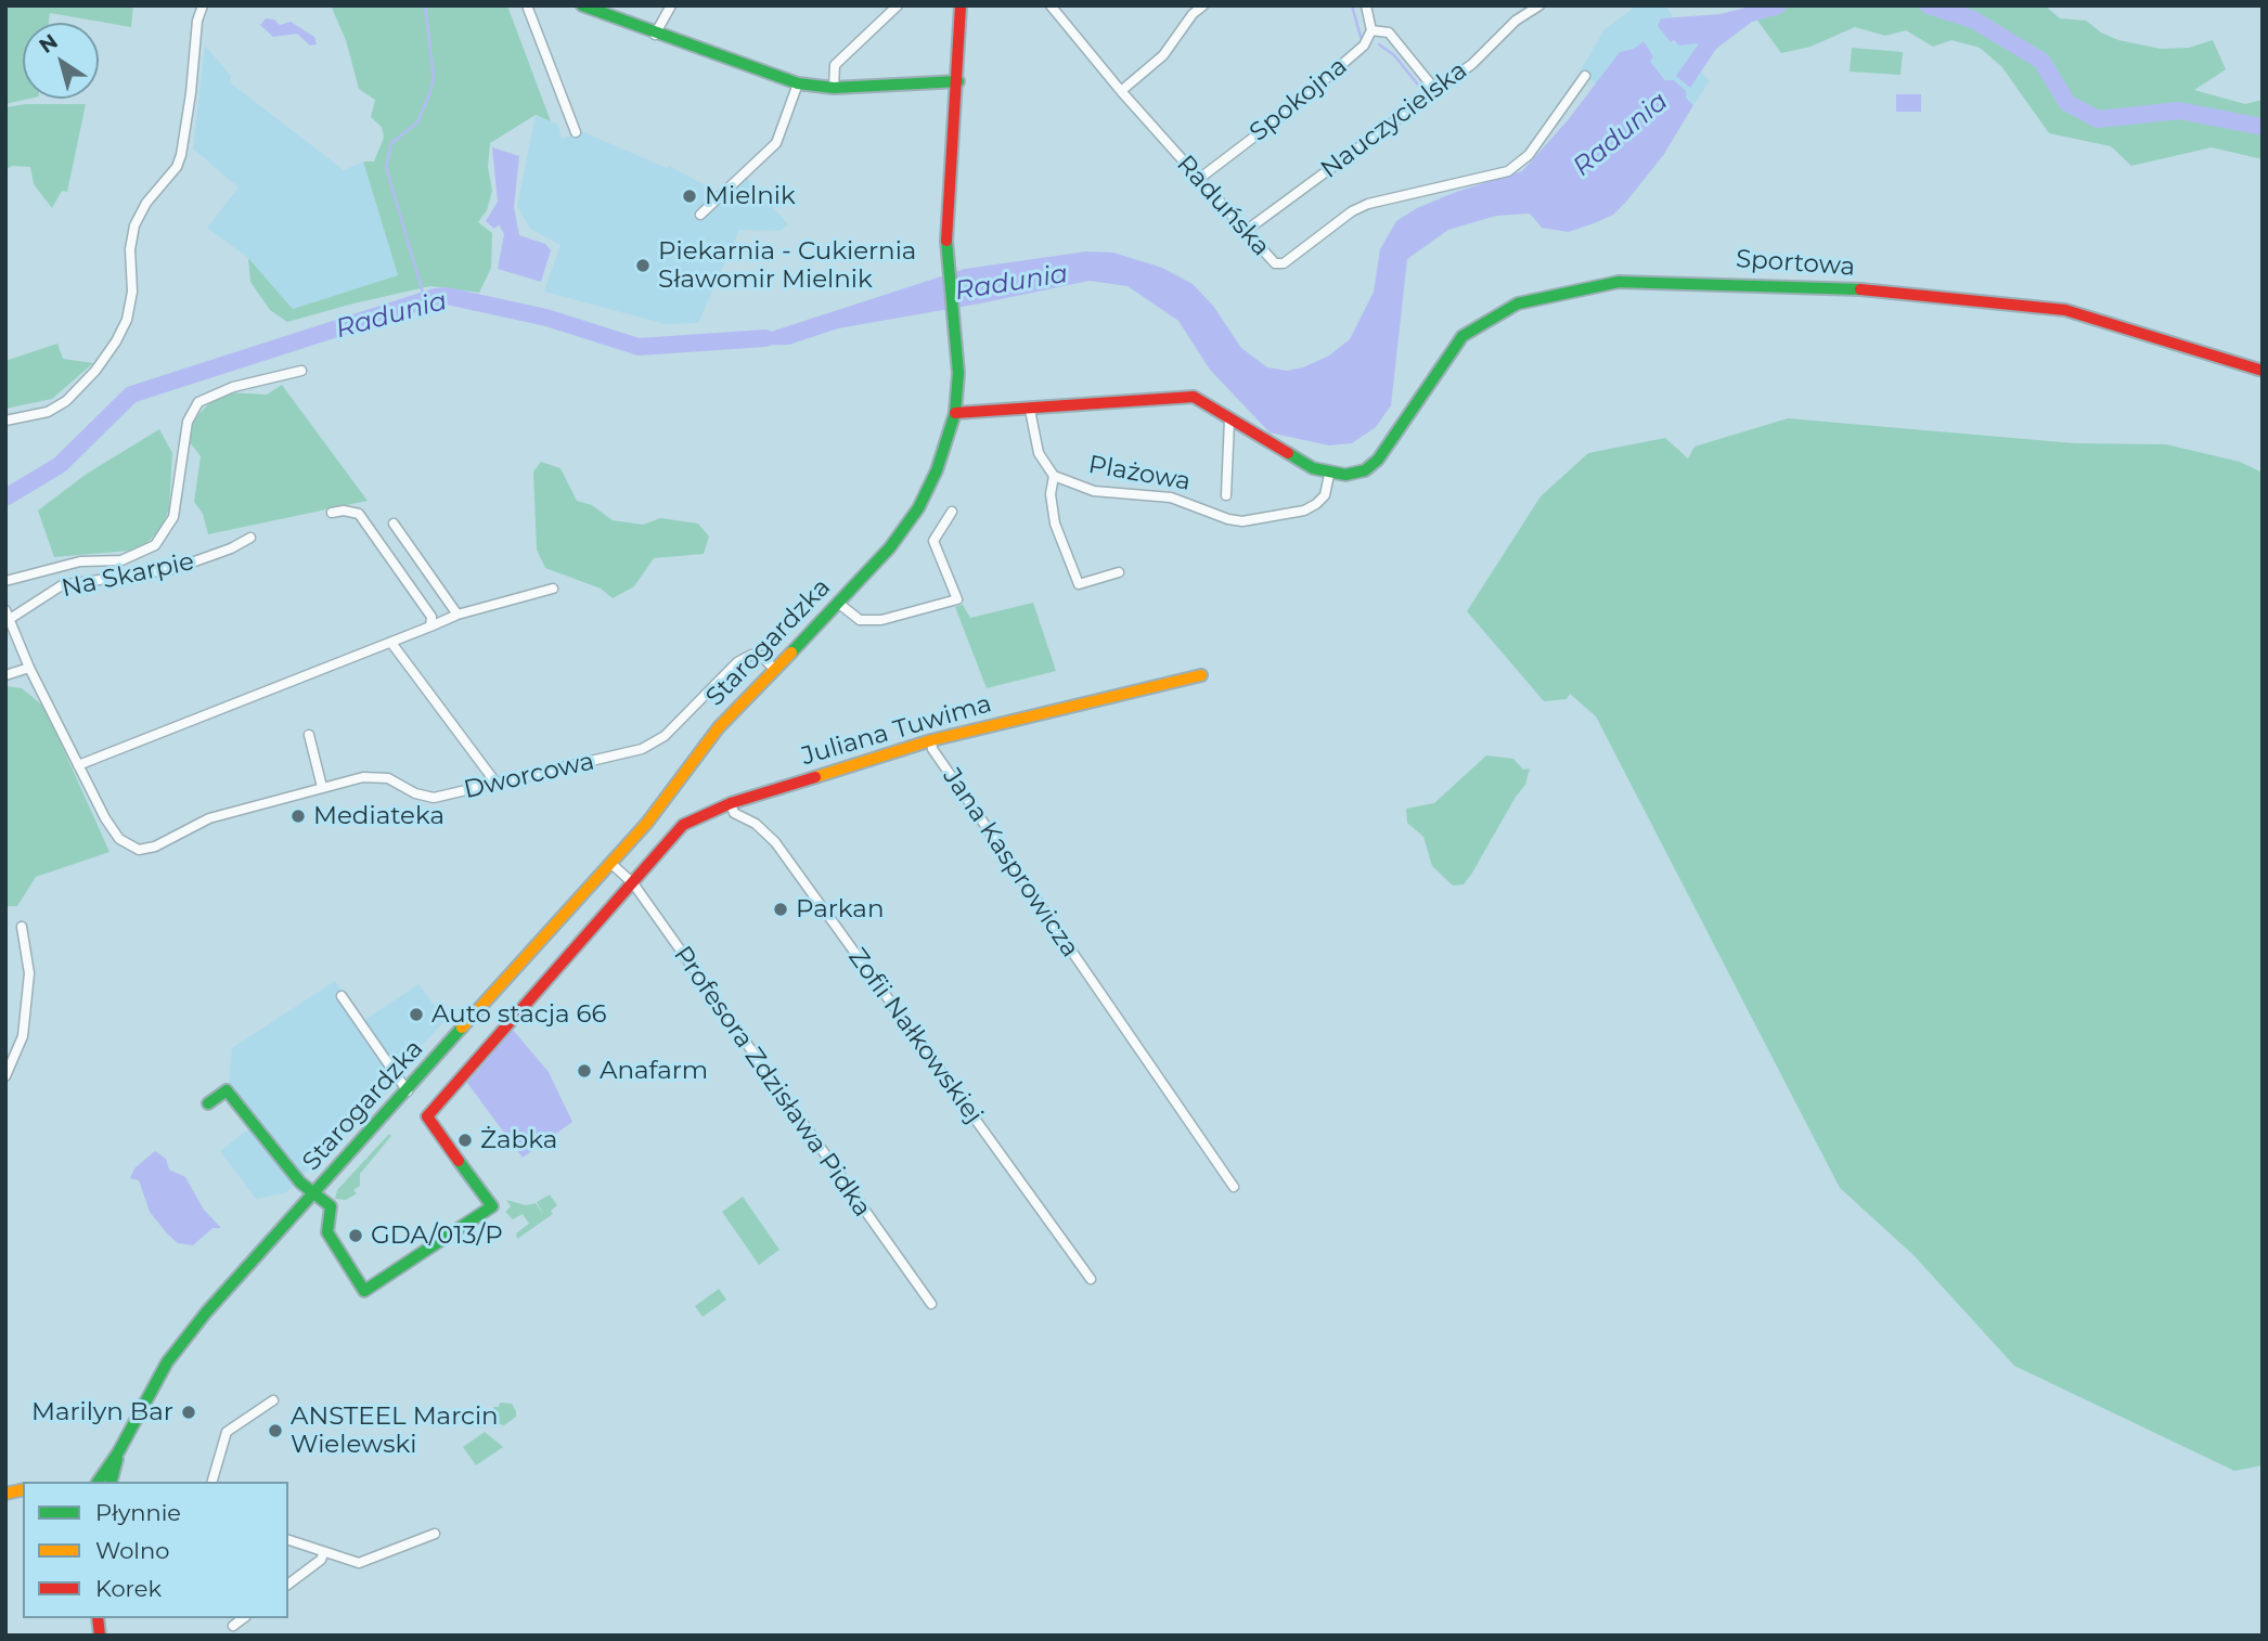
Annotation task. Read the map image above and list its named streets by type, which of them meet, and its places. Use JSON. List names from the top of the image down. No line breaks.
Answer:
{"streets":{"street":["Spokojna","Nauczycielska","Raduńska","Sportowa","Plażowa","Na Skarpie","Starogardzka","Juliana Tuwima","Dworcowa","Jana Kasprowicza","Zofii Nałkowskiej","Profesora Zdzisława Pidka"]},"crossings":[["Spokojna","Raduńska"],["Nauczycielska","Raduńska"],["Sportowa","Plażowa"],["Na Skarpie","Dworcowa"],["Starogardzka","Juliana Tuwima"],["Starogardzka","Dworcowa"],["Starogardzka","Profesora Zdzisława Pidka"],["Juliana Tuwima","Jana Kasprowicza"],["Juliana Tuwima","Zofii Nałkowskiej"],["Juliana Tuwima","Profesora Zdzisława Pidka"]],"water":["Radunia"],"places":["Mielnik","Piekarnia - Cukiernia Sławomir Mielnik","Mediateka","Parkan","Auto stacja 66","Anafarm","Żabka","GDA/013/P","Marilyn Bar","ANSTEEL Marcin Wielewski"],"legend":["Płynnie","Wolno","Korek"],"north":"top left"}
